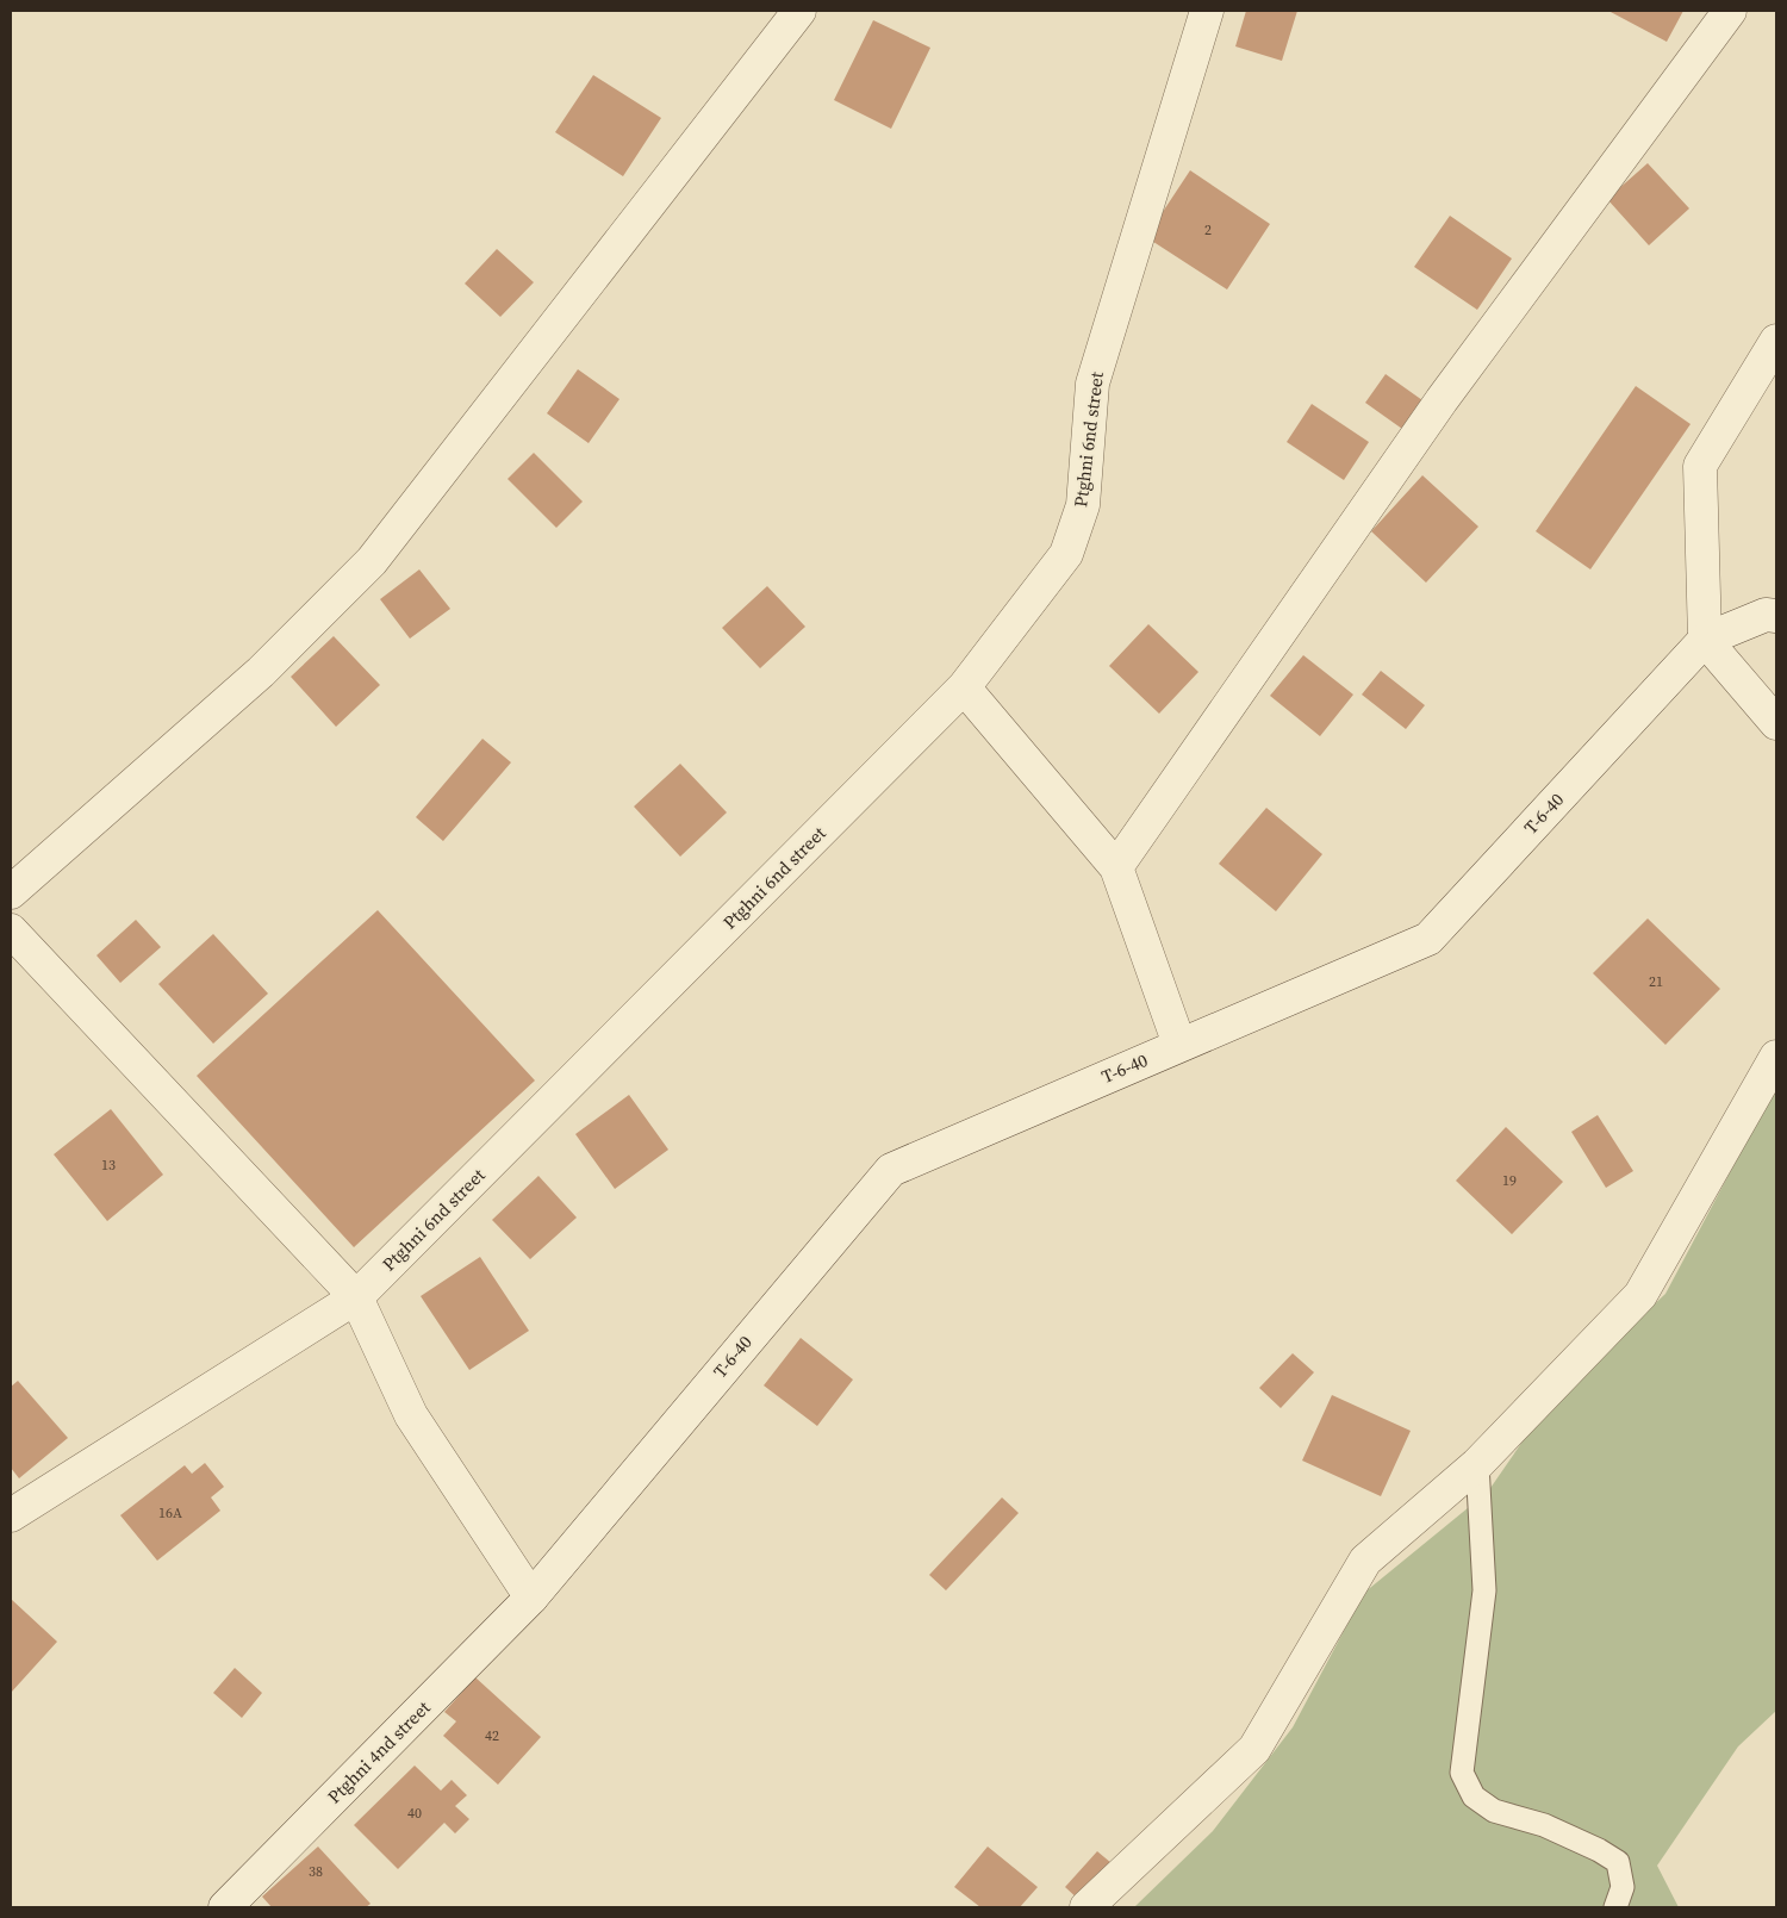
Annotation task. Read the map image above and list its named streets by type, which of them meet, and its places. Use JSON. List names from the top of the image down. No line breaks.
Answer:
{"streets":{"street":["Ptghni 6nd street","T-6-40","Ptghni 4nd street"]},"crossings":[["T-6-40","Ptghni 4nd street"]],"house_numbers":["2","21","13","19","16A","42","40","38"]}
